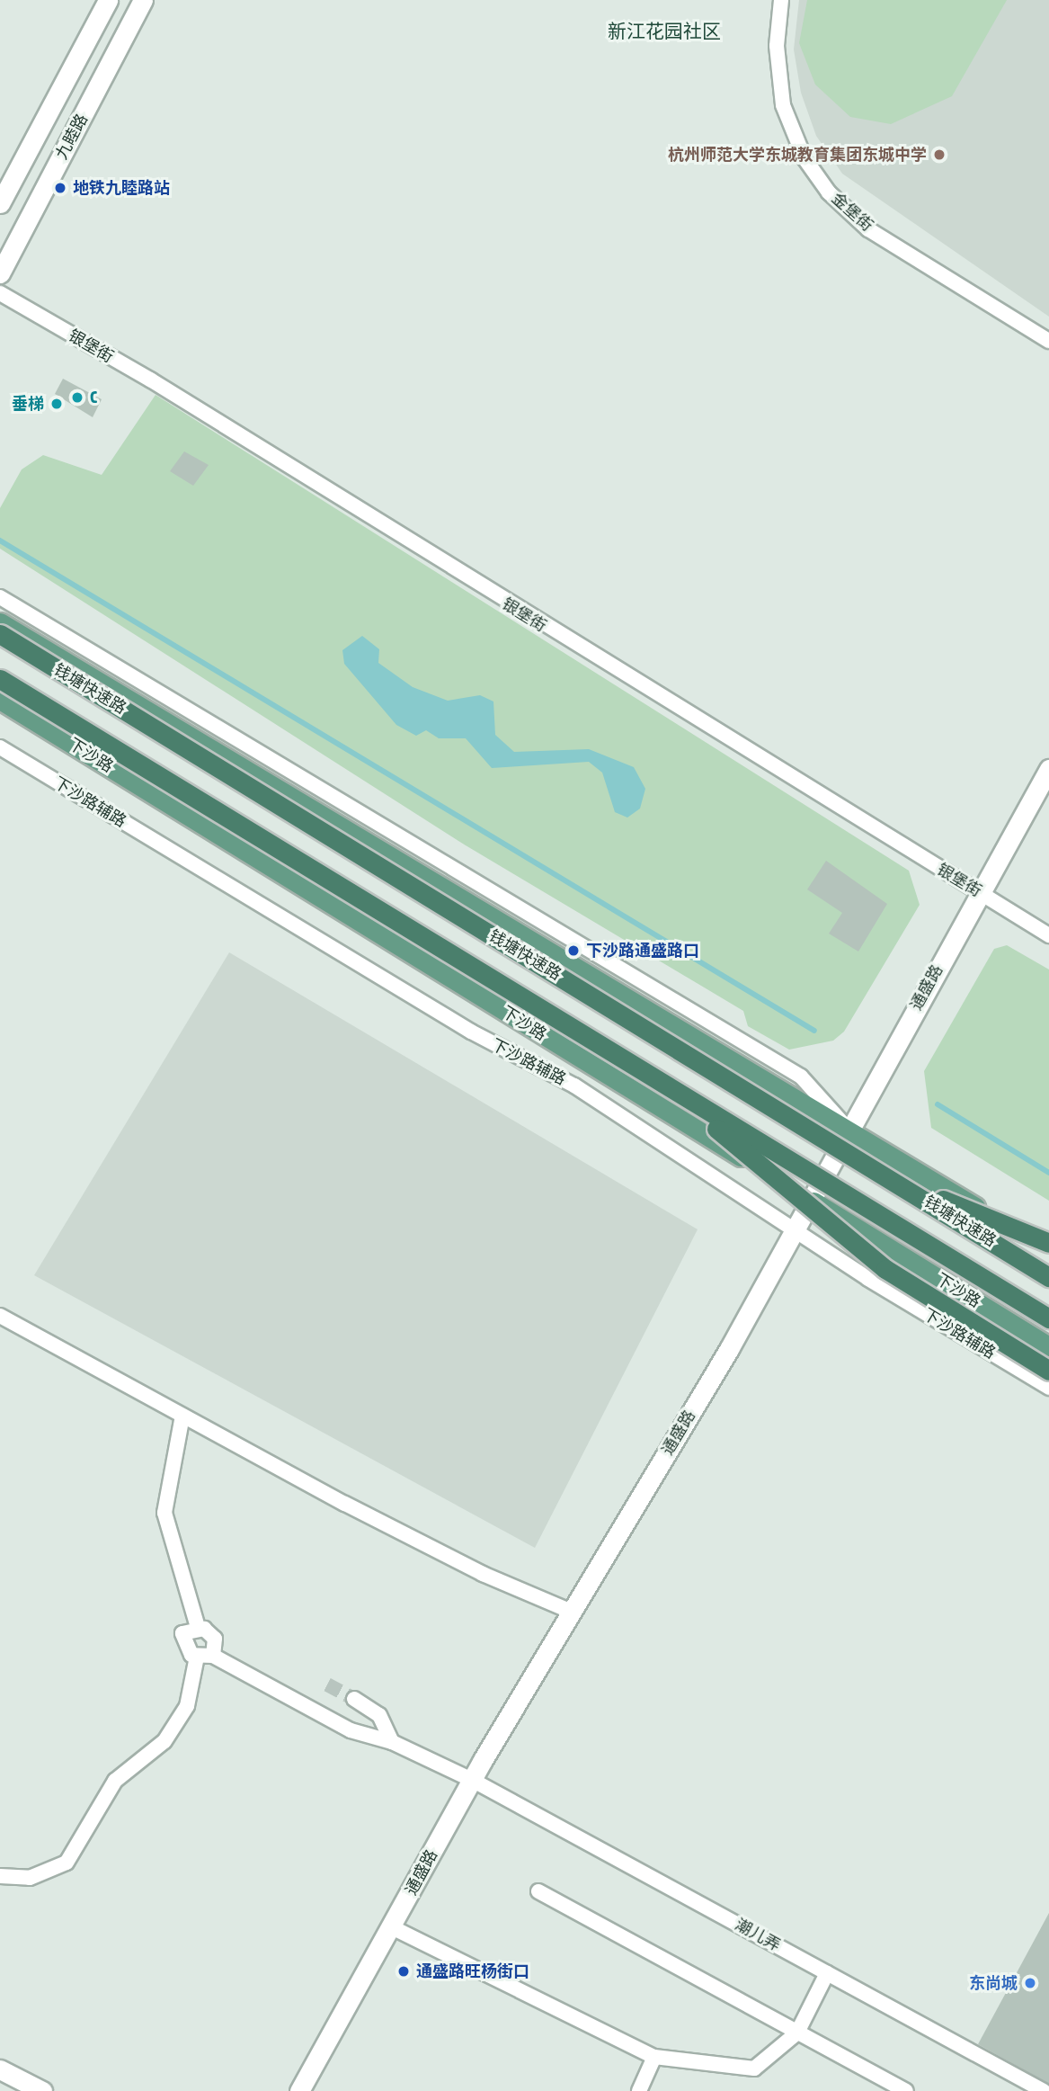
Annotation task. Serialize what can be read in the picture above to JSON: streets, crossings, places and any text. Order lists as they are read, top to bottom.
{
  "streets": {
    "highway": ["钱塘快速路"],
    "main road": ["下沙路"],
    "street": [
      "九睦路",
      "金堡街",
      "银堡街",
      "下沙路辅路",
      "通盛路",
      "潮儿弄"
    ]
  },
  "crossings": [
    ["银堡街", "通盛路"],
    ["下沙路", "通盛路"],
    ["下沙路辅路", "通盛路"],
    ["通盛路", "潮儿弄"]
  ],
  "districts": ["新江花园社区"],
  "places": [
    "杭州师范大学东城教育集团东城中学",
    "地铁九睦路站",
    "C",
    "垂梯",
    "下沙路通盛路口",
    "通盛路旺杨街口",
    "东尚城"
  ]
}
